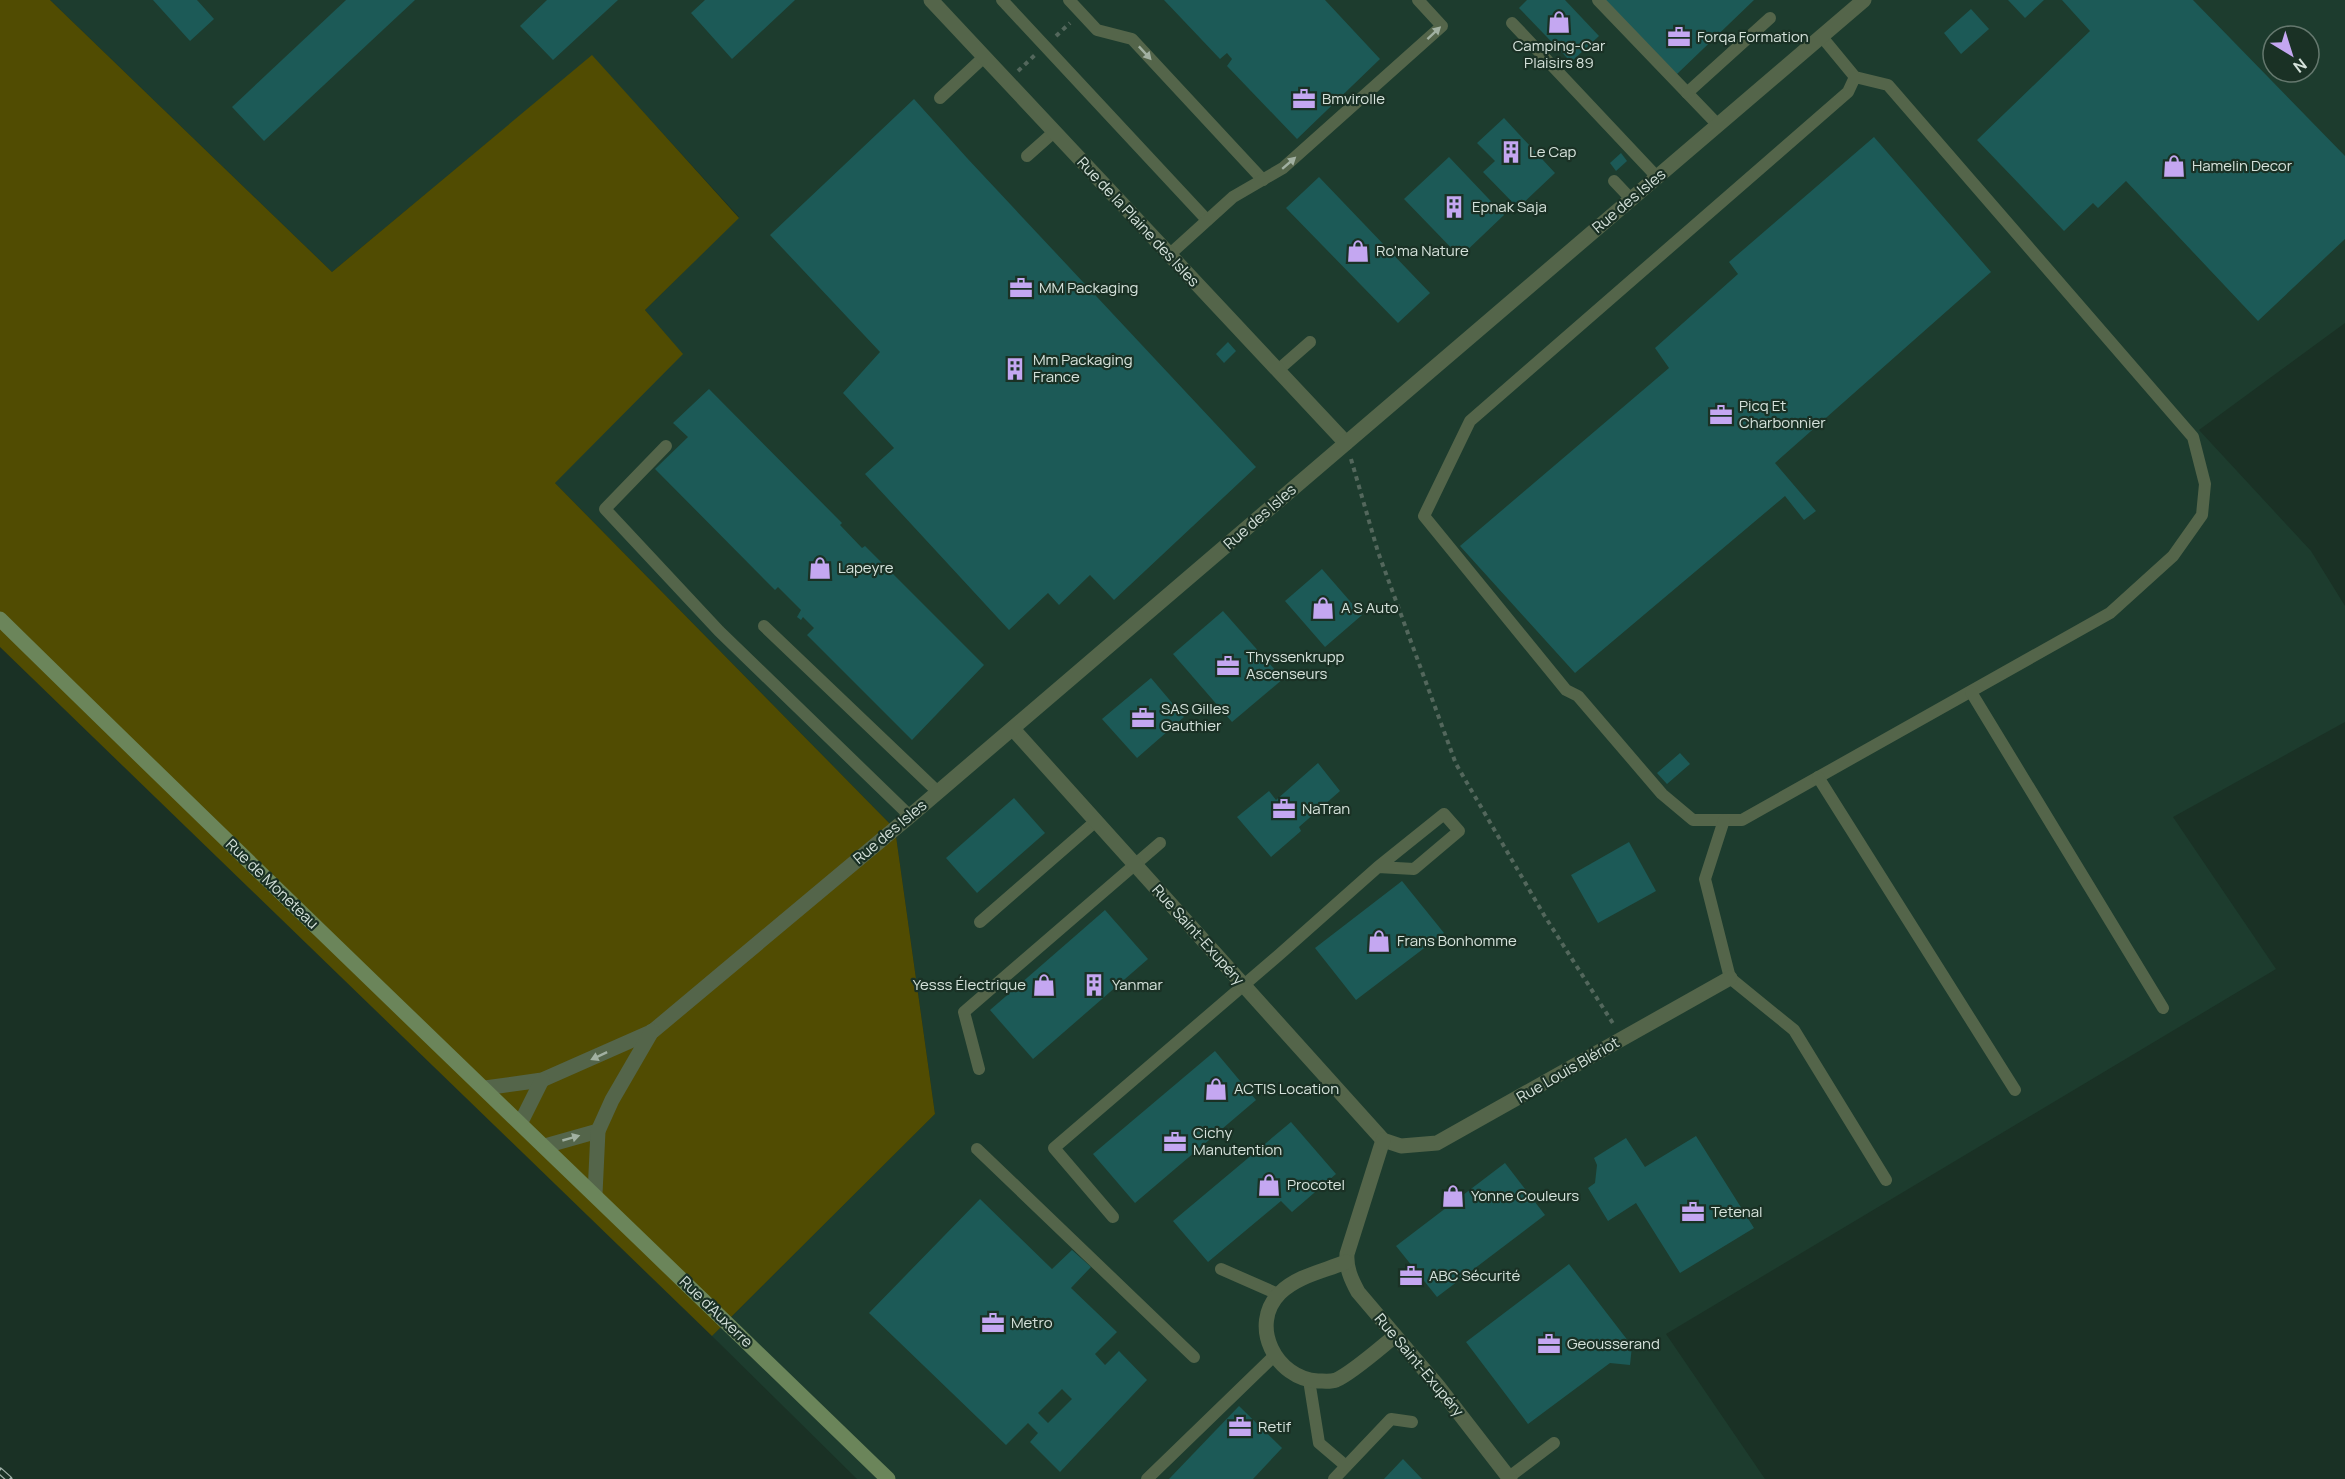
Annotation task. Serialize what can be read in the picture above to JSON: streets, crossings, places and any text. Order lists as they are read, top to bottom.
{
  "streets": {
    "main road": ["Rue de Moneteau", "Rue d'Auxerre"],
    "street": [
      "Rue des Isles",
      "Rue de la Plaine des Isles",
      "Rue Saint-Exupéry",
      "Rue Louis Blériot"
    ]
  },
  "crossings": [
    ["Rue des Isles", "Rue de la Plaine des Isles"],
    ["Rue des Isles", "Rue de Moneteau"],
    ["Rue des Isles", "Rue Saint-Exupéry"],
    ["Rue des Isles", "Rue d'Auxerre"],
    ["Rue de Moneteau", "Rue d'Auxerre"],
    ["Rue Saint-Exupéry", "Rue Louis Blériot"]
  ],
  "places": {
    "shop": [
      "Camping-Car Plaisirs 89",
      "Hamelin Decor",
      "Ro'ma Nature",
      "Lapeyre",
      "A S Auto",
      "Frans Bonhomme",
      "Yesss Électrique",
      "ACTIS Location",
      "Procotel",
      "Yonne Couleurs"
    ],
    "office": [
      "Forqa Formation",
      "Bmvirolle",
      "MM Packaging",
      "Picq Et Charbonnier",
      "Thyssenkrupp Ascenseurs",
      "SAS Gilles Gauthier",
      "NaTran",
      "Cichy Manutention",
      "Tetenal",
      "ABC Sécurité",
      "Metro",
      "Geousserand",
      "Retif"
    ],
    "building": [
      "Le Cap",
      "Epnak Saja",
      "Mm Packaging France",
      "Yanmar"
    ]
  },
  "north": "bottom right"
}
